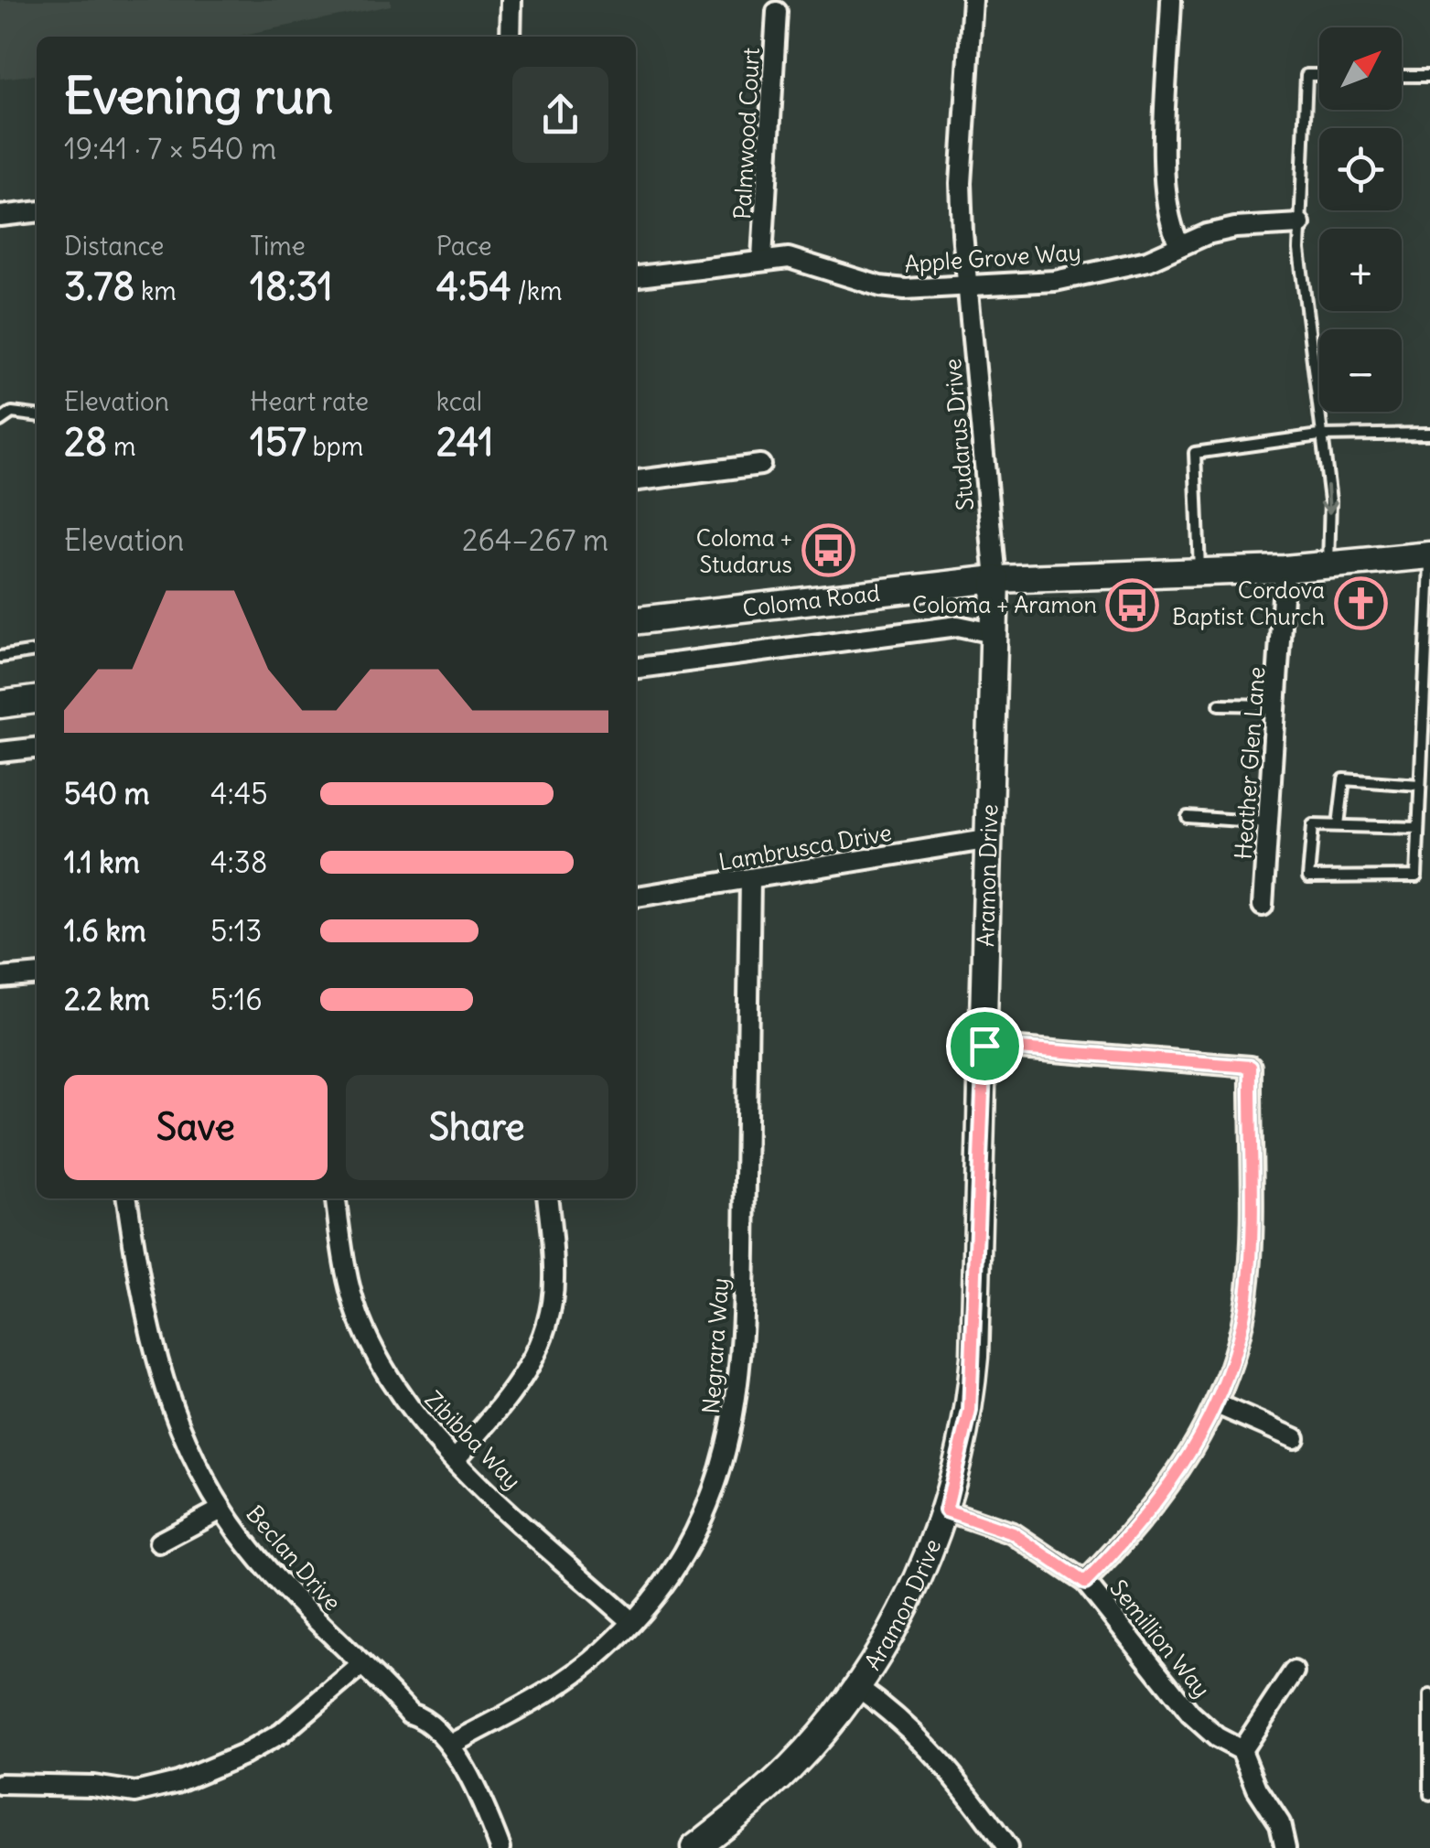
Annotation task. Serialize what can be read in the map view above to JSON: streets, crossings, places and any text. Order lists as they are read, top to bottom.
{
  "streets": {
    "street": [
      "Palmwood Court",
      "Apple Grove Way",
      "Studarus Drive",
      "Coloma Road",
      "Heather Glen Lane",
      "Lambrusca Drive",
      "Aramon Drive",
      "Negrara Way",
      "Zibibba Way",
      "Beclan Drive",
      "Semillion Way"
    ]
  },
  "crossings": [
    ["Palmwood Court", "Apple Grove Way"],
    ["Apple Grove Way", "Studarus Drive"],
    ["Studarus Drive", "Coloma Road"],
    ["Studarus Drive", "Aramon Drive"],
    ["Coloma Road", "Heather Glen Lane"],
    ["Coloma Road", "Aramon Drive"],
    ["Lambrusca Drive", "Aramon Drive"],
    ["Lambrusca Drive", "Negrara Way"],
    ["Aramon Drive", "Semillion Way"],
    ["Negrara Way", "Zibibba Way"],
    ["Negrara Way", "Beclan Drive"]
  ],
  "places": {
    "bus stop": ["Coloma + Studarus", "Coloma + Aramon"],
    "church": ["Cordova Baptist Church"]
  },
  "north": "top right",
  "page": {
    "map_buttons": ["+", "−"],
    "heading": ["Evening run", "19:41 · 7 × 540 m"],
    "stats": [
      ["Distance", "3.78 km"],
      ["Time", "18:31"],
      ["Pace", "4:54 /km"],
      ["Elevation", "28 m"],
      ["Heart rate", "157 bpm"],
      ["kcal", "241"]
    ],
    "chart": ["Elevation", "264–267 m"],
    "list": [
      {
        "name": "540 m",
        "note": "4:45"
      },
      {
        "name": "1.1 km",
        "note": "4:38"
      },
      {
        "name": "1.6 km",
        "note": "5:13"
      },
      {
        "name": "2.2 km",
        "note": "5:16"
      }
    ],
    "buttons": ["Save", "Share"]
  }
}
